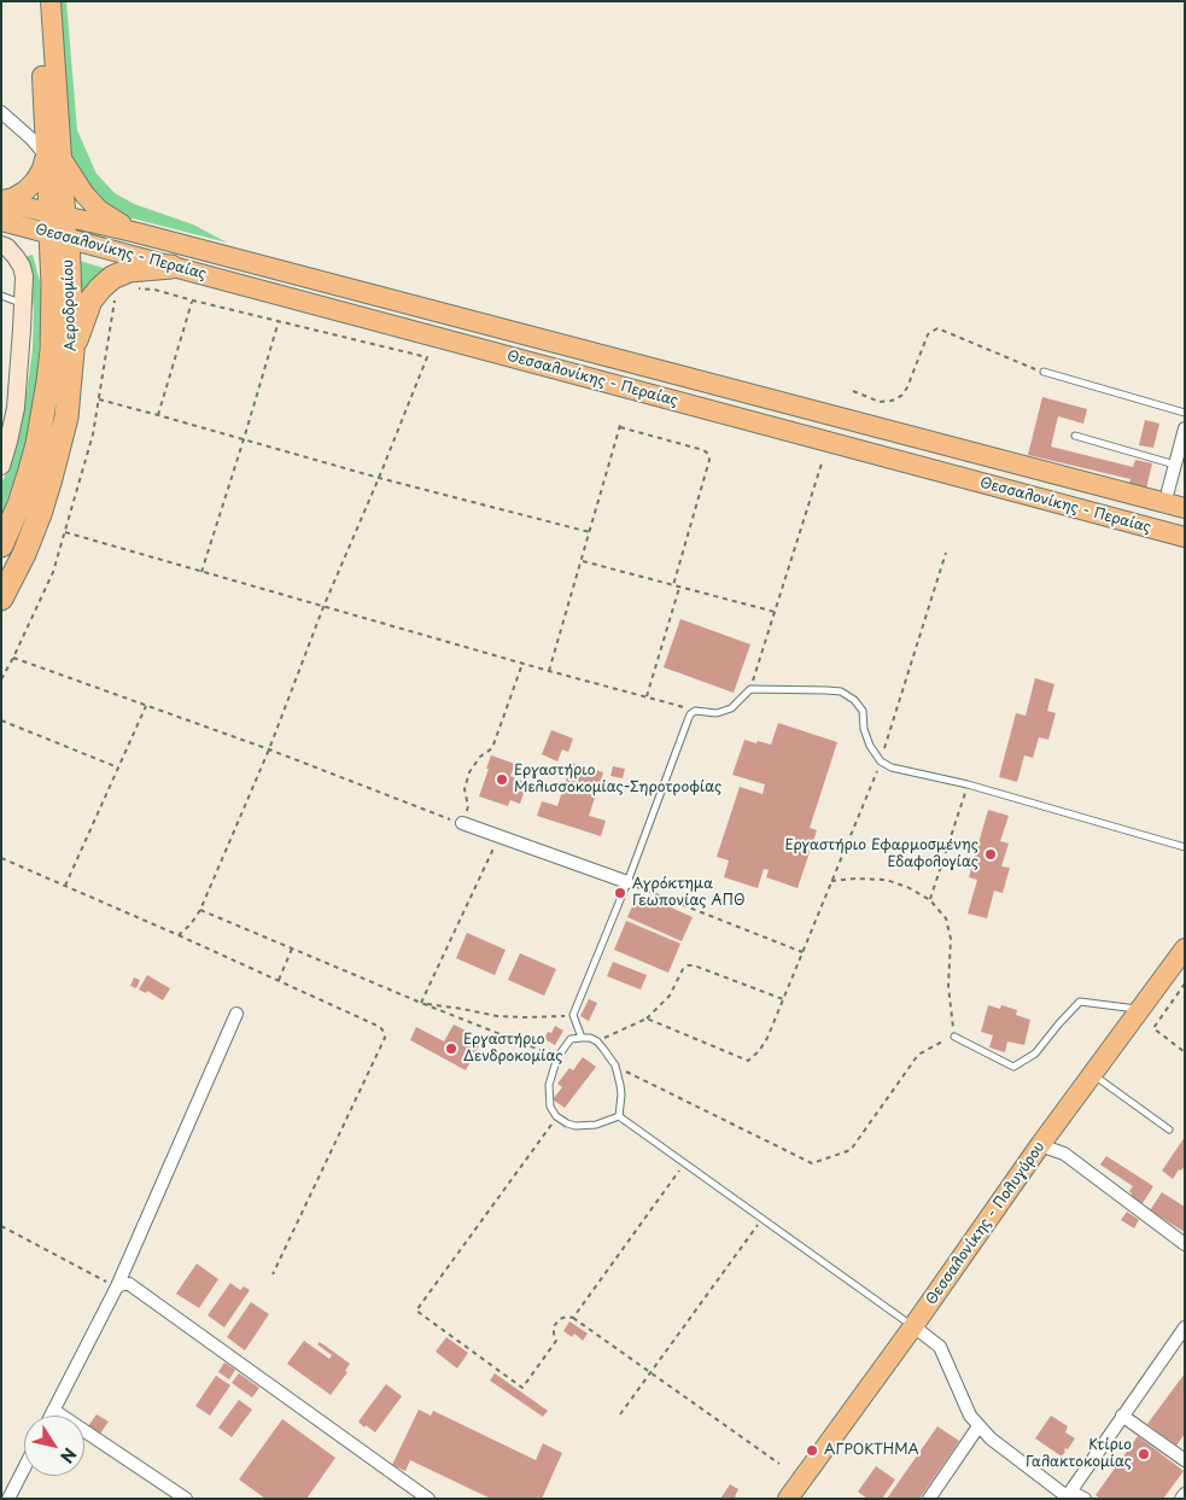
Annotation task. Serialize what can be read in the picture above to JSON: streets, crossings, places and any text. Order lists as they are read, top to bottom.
{
  "streets": {
    "highway": ["Αεροδρομίου"],
    "main road": ["Θεσσαλονίκης - Περαίας", "Θεσσαλονίκης - Πολυγύρου"]
  },
  "crossings": [
    ["Θεσσαλονίκης - Περαίας", "Αεροδρομίου"]
  ],
  "places": [
    "Εργαστήριο Μελισσοκομίας-Σηροτροφίας",
    "Εργαστήριο Εφαρμοσμένης Εδαφολογίας",
    "Αγρόκτημα Γεωπονίας ΑΠΘ",
    "Εργαστήριο Δενδροκομίας",
    "ΑΓΡΟΚΤΗΜΑ",
    "Κτίριο Γαλακτοκομίας"
  ],
  "north": "bottom right"
}
